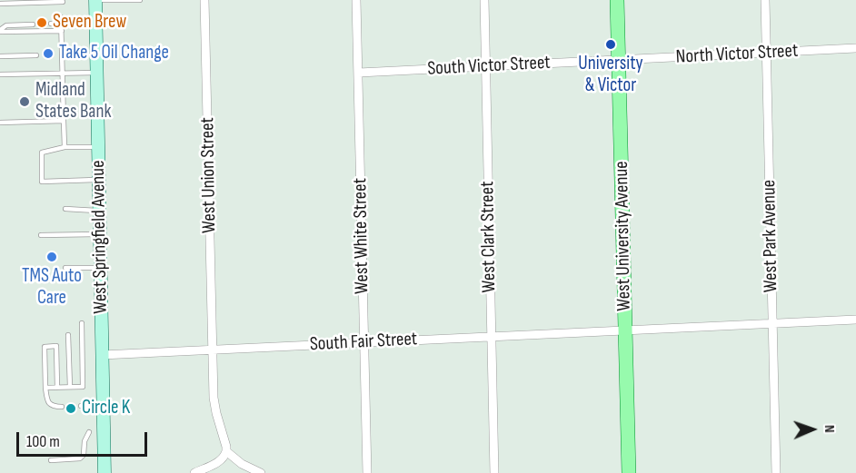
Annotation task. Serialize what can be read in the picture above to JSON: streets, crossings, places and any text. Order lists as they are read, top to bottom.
{
  "streets": {
    "main road": ["West University Avenue", "West Springfield Avenue"],
    "street": [
      "North Victor Street",
      "South Victor Street",
      "West Union Street",
      "West White Street",
      "West Park Avenue",
      "West Clark Street",
      "South Fair Street"
    ]
  },
  "crossings": [
    ["North Victor Street", "South Victor Street"],
    ["North Victor Street", "West University Avenue"],
    ["North Victor Street", "West Park Avenue"],
    ["South Victor Street", "West White Street"],
    ["South Victor Street", "West University Avenue"],
    ["South Victor Street", "West Clark Street"],
    ["West Union Street", "South Fair Street"],
    ["West White Street", "South Fair Street"],
    ["West University Avenue", "South Fair Street"],
    ["West Park Avenue", "South Fair Street"],
    ["West Springfield Avenue", "South Fair Street"],
    ["West Clark Street", "South Fair Street"]
  ],
  "places": [
    "Seven Brew",
    "University & Victor",
    "Take 5 Oil Change",
    "Midland States Bank",
    "TMS Auto Care",
    "Circle K"
  ],
  "scale_bar": "100 m",
  "north": "right"
}
